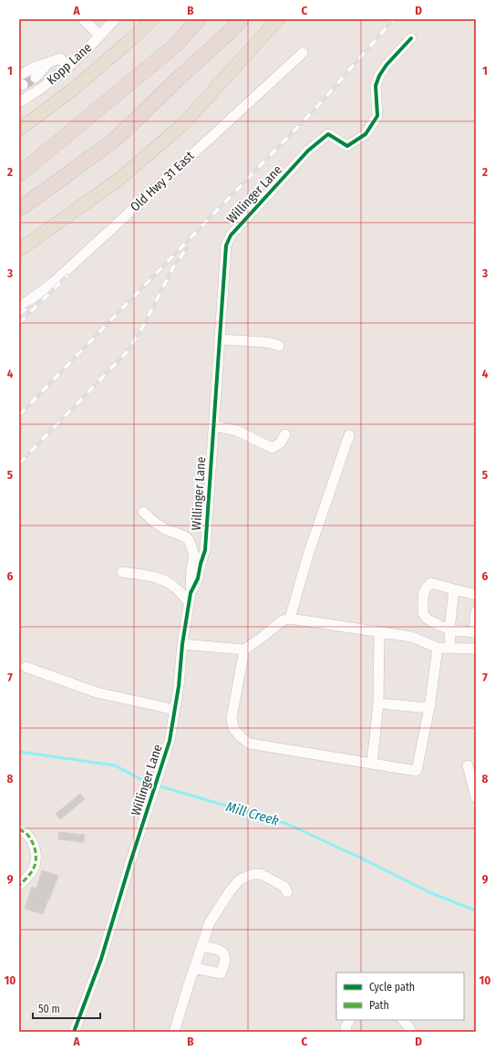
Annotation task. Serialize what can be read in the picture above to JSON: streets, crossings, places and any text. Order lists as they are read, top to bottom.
{
  "streets": {
    "street": ["Kopp Lane", "Old Hwy 31 East", "Willinger Lane"]
  },
  "water": ["Mill Creek"],
  "legend": ["Cycle path", "Path"],
  "scale_bar": "50 m",
  "grid": {
    "columns": [
      "A",
      "B",
      "C",
      "D"
    ],
    "rows": [
      "1",
      "2",
      "3",
      "4",
      "5",
      "6",
      "7",
      "8",
      "9",
      "10"
    ]
  }
}
